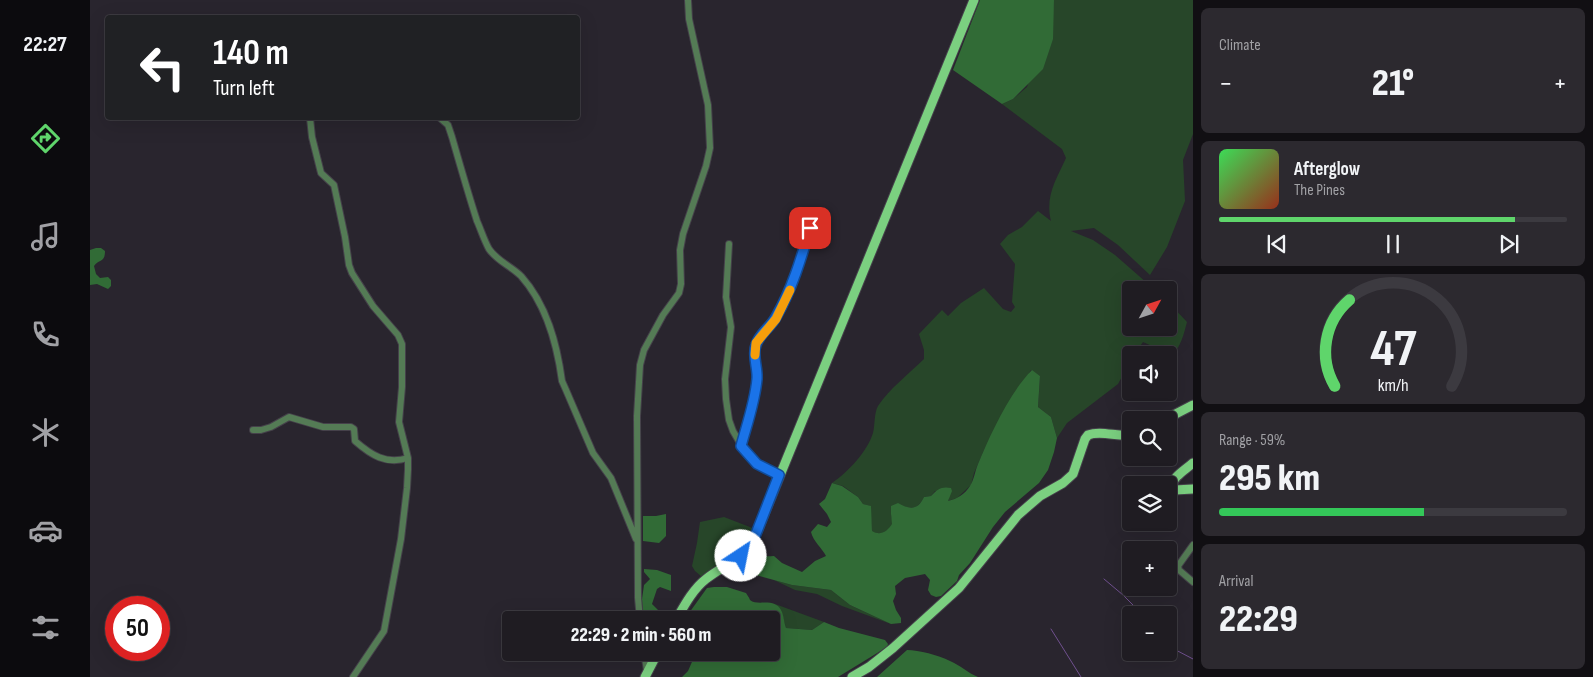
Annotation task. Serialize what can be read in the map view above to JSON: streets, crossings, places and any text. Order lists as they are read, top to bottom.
{
  "north": "top right",
  "page": {
    "tabs": "22:27",
    "tile": [
      "Climate",
      ["Range · 59%", "295 km"],
      ["Arrival", "22:29"]
    ],
    "turn": ["140 m", "Turn left"],
    "heat": ["−", "21°", "+"],
    "song": ["Afterglow", "The Pines"],
    "map_buttons": ["+", "−"],
    "limit": "50",
    "trip": "22:29 · 2 min · 560 m",
    "gauge": ["47", "km/h"]
  }
}
